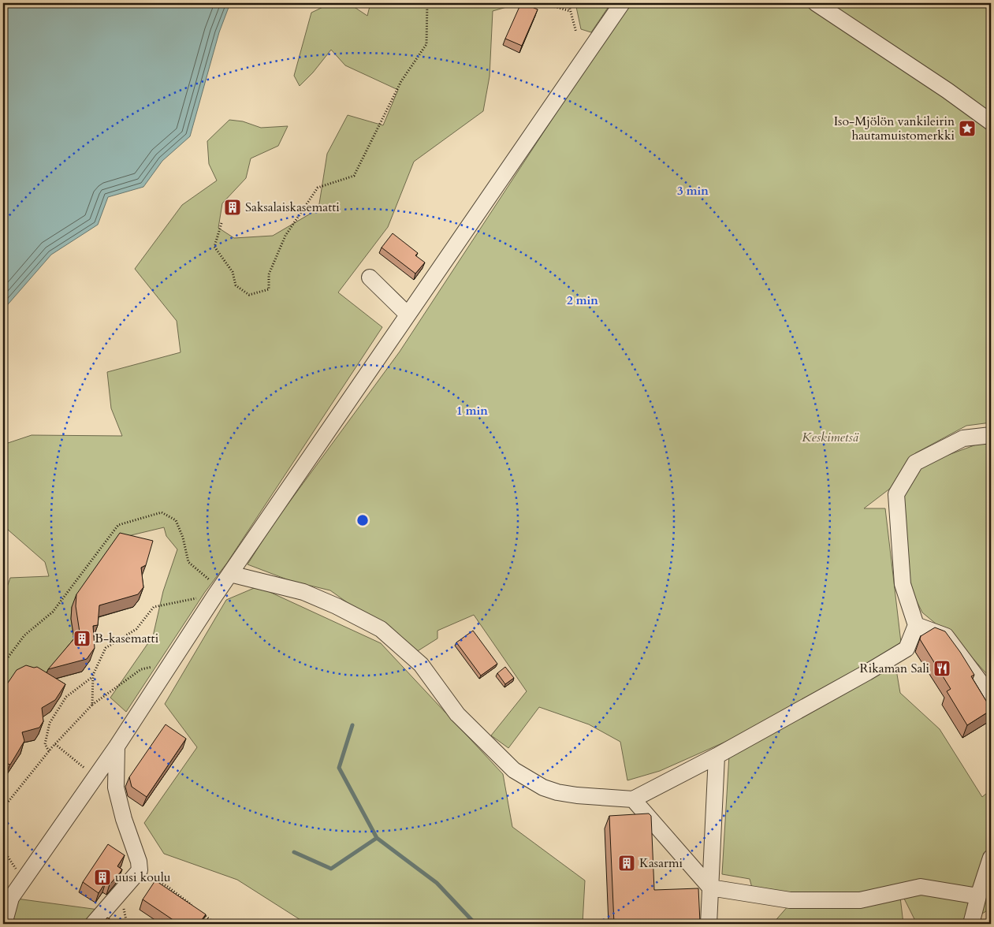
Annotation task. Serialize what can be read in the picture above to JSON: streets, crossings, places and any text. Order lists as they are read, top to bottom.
{
  "parks": ["Keskimetsä"],
  "places": {
    "place": ["Iso-Mjölön vankileirin hautamuistomerkki"],
    "building": [
      "Saksalaiskasematti",
      "B-kasematti",
      "Kasarmi",
      "uusi koulu"
    ],
    "restaurant": ["Rikaman Sali"]
  },
  "rings": ["3 min", "2 min", "1 min"]
}
